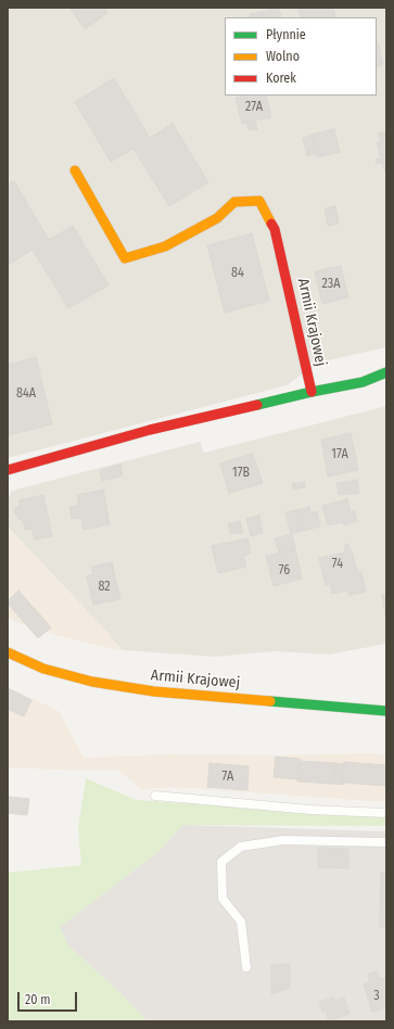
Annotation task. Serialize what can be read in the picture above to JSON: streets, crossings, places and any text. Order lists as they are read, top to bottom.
{
  "streets": {
    "street": ["Armii Krajowej"]
  },
  "house_numbers": [
    "27A",
    "84",
    "23A",
    "84A",
    "17A",
    "17B",
    "74",
    "76",
    "82",
    "7A",
    "3"
  ],
  "legend": ["Płynnie", "Wolno", "Korek"],
  "scale_bar": "20 m"
}
